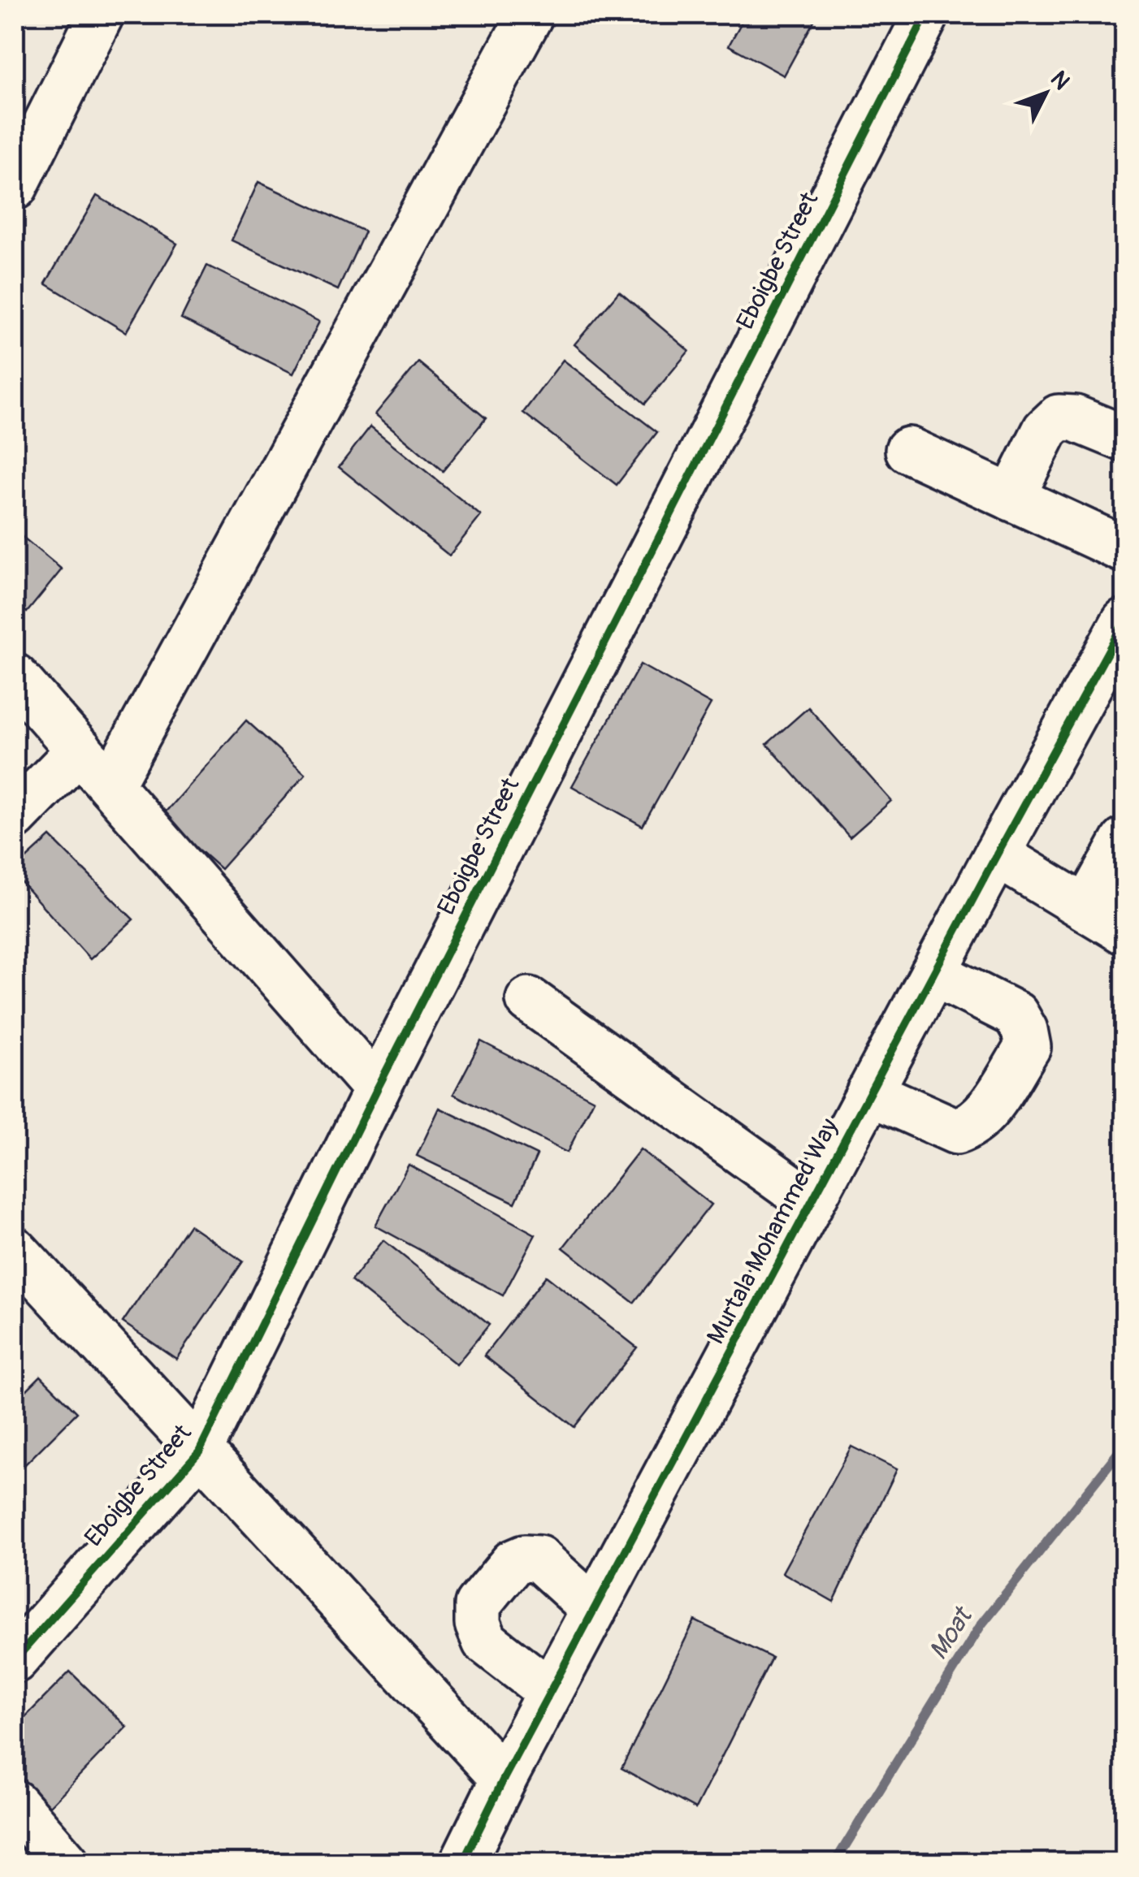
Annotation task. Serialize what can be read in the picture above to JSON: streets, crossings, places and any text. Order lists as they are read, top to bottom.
{
  "streets": {
    "street": ["Eboigbe Street", "Murtala Mohammed Way"]
  },
  "water": ["Moat"],
  "north": "top right"
}
